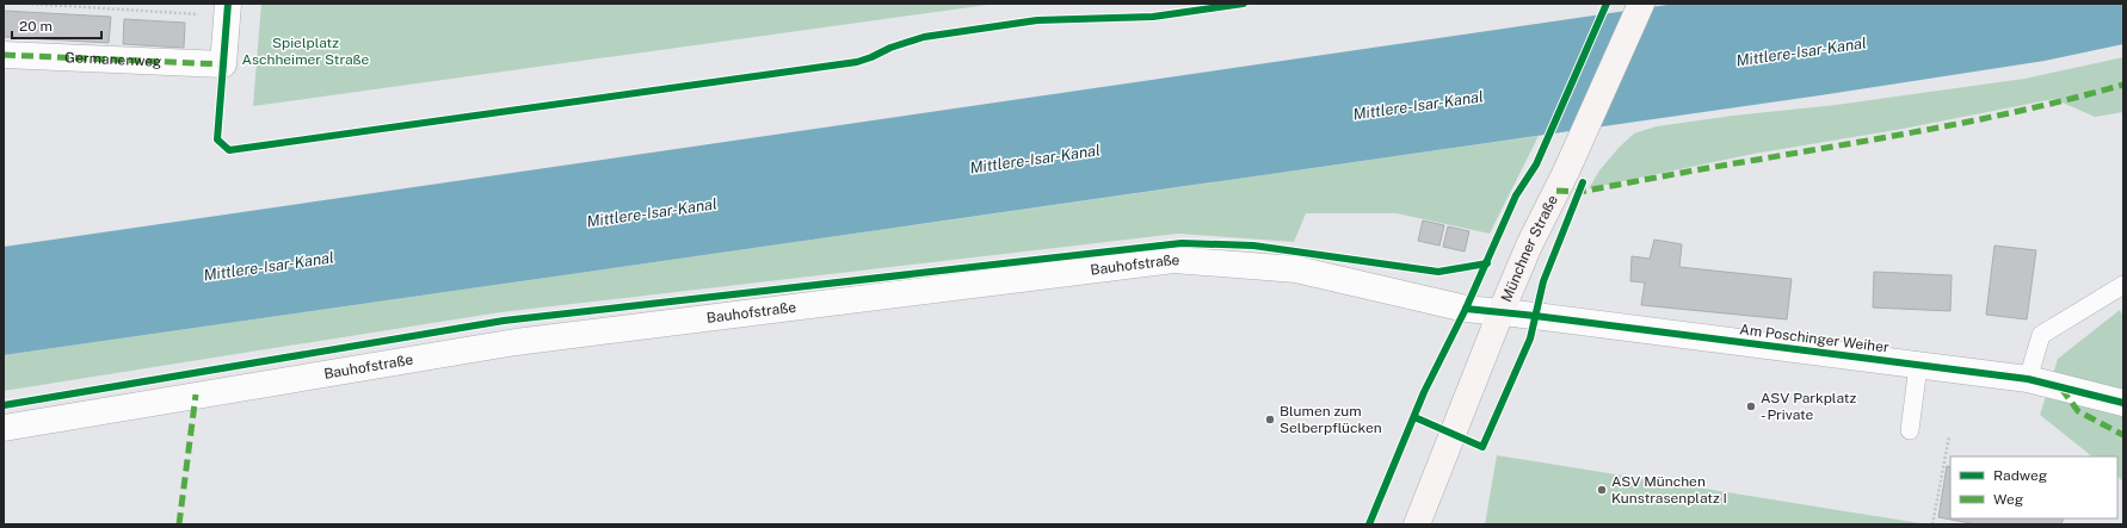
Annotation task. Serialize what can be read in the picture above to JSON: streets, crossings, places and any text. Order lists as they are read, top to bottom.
{
  "streets": {
    "main road": ["Münchner Straße"],
    "street": ["Germanenweg", "Bauhofstraße", "Am Poschinger Weiher"]
  },
  "crossings": [
    ["Münchner Straße", "Bauhofstraße"],
    ["Münchner Straße", "Am Poschinger Weiher"],
    ["Bauhofstraße", "Am Poschinger Weiher"]
  ],
  "water": ["Mittlere-Isar-Kanal"],
  "parks": ["Spielplatz Aschheimer Straße"],
  "places": ["ASV Parkplatz - Private", "Blumen zum Selberpflücken", "ASV München Kunstrasenplatz I"],
  "legend": ["Radweg", "Weg"],
  "scale_bar": "20 m"
}
